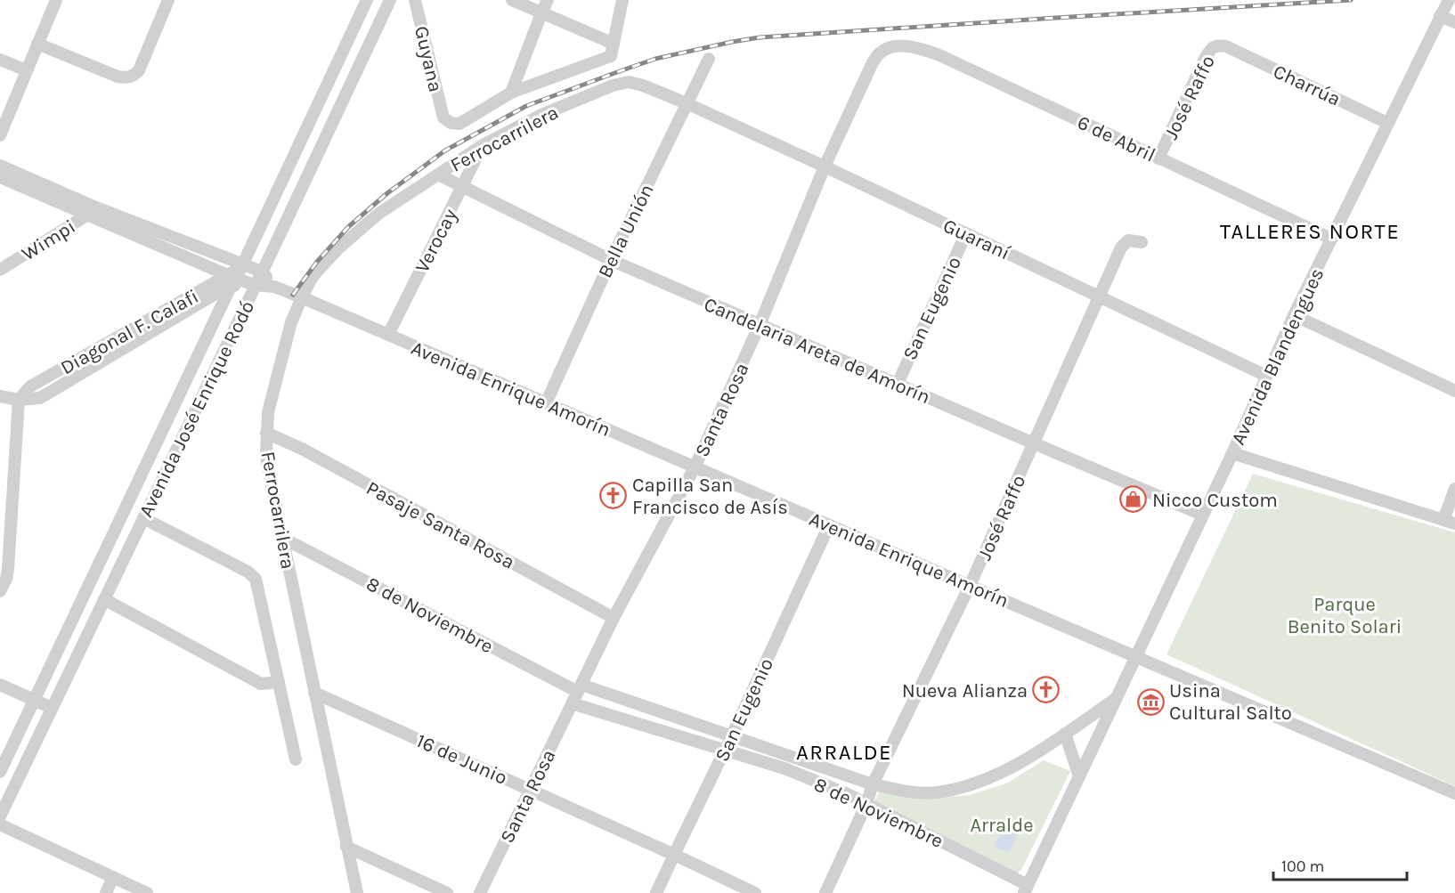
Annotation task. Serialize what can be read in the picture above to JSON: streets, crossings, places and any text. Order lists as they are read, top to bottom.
{
  "streets": {
    "street": [
      "Guyana",
      "Charrúa",
      "José Raffo",
      "Ferrocarrilera",
      "6 de Abril",
      "Bella Unión",
      "Guaraní",
      "Wimpi",
      "Verocay",
      "San Eugenio",
      "Diagonal F. Calafi",
      "Candelaria Areta de Amorín",
      "Avenida Blandengues",
      "Avenida Enrique Amorín",
      "Avenida José Enrique Rodó",
      "Santa Rosa",
      "Pasaje Santa Rosa",
      "8 de Noviembre",
      "16 de Junio"
    ]
  },
  "crossings": [
    ["Charrúa", "José Raffo"],
    ["Charrúa", "Avenida Blandengues"],
    ["José Raffo", "6 de Abril"],
    ["José Raffo", "Guaraní"],
    ["José Raffo", "Candelaria Areta de Amorín"],
    ["José Raffo", "Avenida Enrique Amorín"],
    ["José Raffo", "8 de Noviembre"],
    ["Ferrocarrilera", "Bella Unión"],
    ["Ferrocarrilera", "Guaraní"],
    ["Ferrocarrilera", "Verocay"],
    ["Ferrocarrilera", "Candelaria Areta de Amorín"],
    ["Ferrocarrilera", "Avenida Enrique Amorín"],
    ["Ferrocarrilera", "Pasaje Santa Rosa"],
    ["Ferrocarrilera", "8 de Noviembre"],
    ["Ferrocarrilera", "16 de Junio"],
    ["6 de Abril", "Avenida Blandengues"],
    ["6 de Abril", "Santa Rosa"],
    ["Bella Unión", "Guaraní"],
    ["Bella Unión", "Candelaria Areta de Amorín"],
    ["Bella Unión", "Avenida Enrique Amorín"],
    ["Guaraní", "San Eugenio"],
    ["Guaraní", "Avenida Blandengues"],
    ["Guaraní", "Santa Rosa"],
    ["Wimpi", "Avenida Enrique Amorín"],
    ["Verocay", "Candelaria Areta de Amorín"],
    ["Verocay", "Avenida Enrique Amorín"],
    ["San Eugenio", "Candelaria Areta de Amorín"],
    ["San Eugenio", "Avenida Enrique Amorín"],
    ["San Eugenio", "8 de Noviembre"],
    ["San Eugenio", "16 de Junio"],
    ["Diagonal F. Calafi", "Avenida Enrique Amorín"],
    ["Diagonal F. Calafi", "Avenida José Enrique Rodó"],
    ["Candelaria Areta de Amorín", "Avenida Blandengues"],
    ["Candelaria Areta de Amorín", "Santa Rosa"],
    ["Avenida Blandengues", "Avenida Enrique Amorín"],
    ["Avenida Blandengues", "8 de Noviembre"],
    ["Avenida Enrique Amorín", "Avenida José Enrique Rodó"],
    ["Avenida Enrique Amorín", "Santa Rosa"],
    ["Santa Rosa", "Pasaje Santa Rosa"],
    ["Santa Rosa", "8 de Noviembre"],
    ["Santa Rosa", "16 de Junio"]
  ],
  "districts": ["TALLERES NORTE", "ARRALDE"],
  "parks": ["Parque Benito Solari", "Arralde"],
  "places": {
    "church": ["Capilla San Francisco de Asís", "Nueva Alianza"],
    "shop": ["Nicco Custom"],
    "museum": ["Usina Cultural Salto"]
  },
  "scale_bar": "100 m"
}
